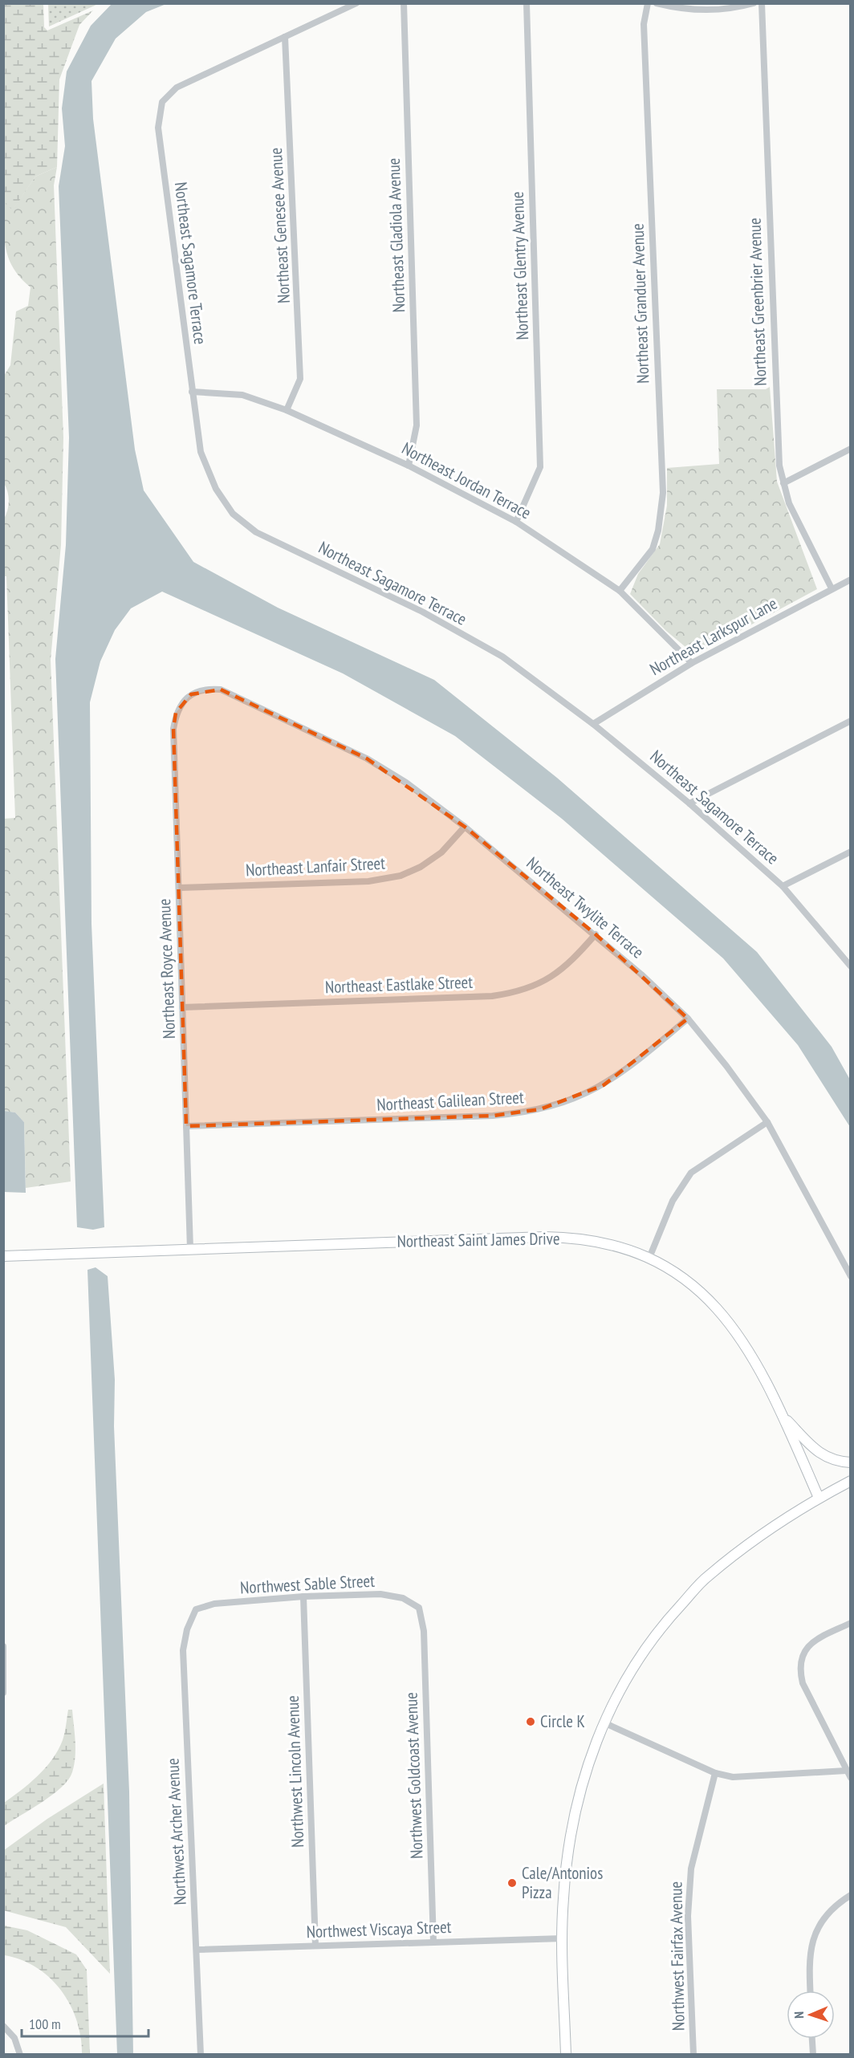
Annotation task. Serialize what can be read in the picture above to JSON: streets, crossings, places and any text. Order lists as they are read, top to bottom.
{
  "streets": {
    "main road": ["Northeast Saint James Drive"],
    "street": [
      "Northeast Genesee Avenue",
      "Northeast Gladiola Avenue",
      "Northeast Sagamore Terrace",
      "Northeast Glentry Avenue",
      "Northeast Greenbrier Avenue",
      "Northeast Granduer Avenue",
      "Northeast Jordan Terrace",
      "Northeast Larkspur Lane",
      "Northeast Lanfair Street",
      "Northeast Twylite Terrace",
      "Northeast Royce Avenue",
      "Northeast Eastlake Street",
      "Northeast Galilean Street",
      "Northwest Sable Street",
      "Northwest Lincoln Avenue",
      "Northwest Goldcoast Avenue",
      "Northwest Archer Avenue",
      "Northwest Viscaya Street",
      "Northwest Fairfax Avenue"
    ]
  },
  "crossings": [
    ["Northeast Genesee Avenue", "Northeast Sagamore Terrace"],
    ["Northeast Genesee Avenue", "Northeast Jordan Terrace"],
    ["Northeast Gladiola Avenue", "Northeast Jordan Terrace"],
    ["Northeast Sagamore Terrace", "Northeast Jordan Terrace"],
    ["Northeast Sagamore Terrace", "Northeast Larkspur Lane"],
    ["Northeast Glentry Avenue", "Northeast Jordan Terrace"],
    ["Northeast Greenbrier Avenue", "Northeast Larkspur Lane"],
    ["Northeast Granduer Avenue", "Northeast Jordan Terrace"],
    ["Northeast Jordan Terrace", "Northeast Larkspur Lane"],
    ["Northeast Lanfair Street", "Northeast Twylite Terrace"],
    ["Northeast Lanfair Street", "Northeast Royce Avenue"],
    ["Northeast Twylite Terrace", "Northeast Royce Avenue"],
    ["Northeast Twylite Terrace", "Northeast Eastlake Street"],
    ["Northeast Twylite Terrace", "Northeast Galilean Street"],
    ["Northeast Royce Avenue", "Northeast Eastlake Street"],
    ["Northeast Royce Avenue", "Northeast Galilean Street"],
    ["Northeast Royce Avenue", "Northeast Saint James Drive"],
    ["Northwest Sable Street", "Northwest Lincoln Avenue"],
    ["Northwest Sable Street", "Northwest Goldcoast Avenue"],
    ["Northwest Sable Street", "Northwest Archer Avenue"],
    ["Northwest Lincoln Avenue", "Northwest Viscaya Street"],
    ["Northwest Goldcoast Avenue", "Northwest Viscaya Street"],
    ["Northwest Archer Avenue", "Northwest Viscaya Street"]
  ],
  "places": ["Circle K", "Cale/Antonios Pizza"],
  "scale_bar": "100 m",
  "north": "left"
}
